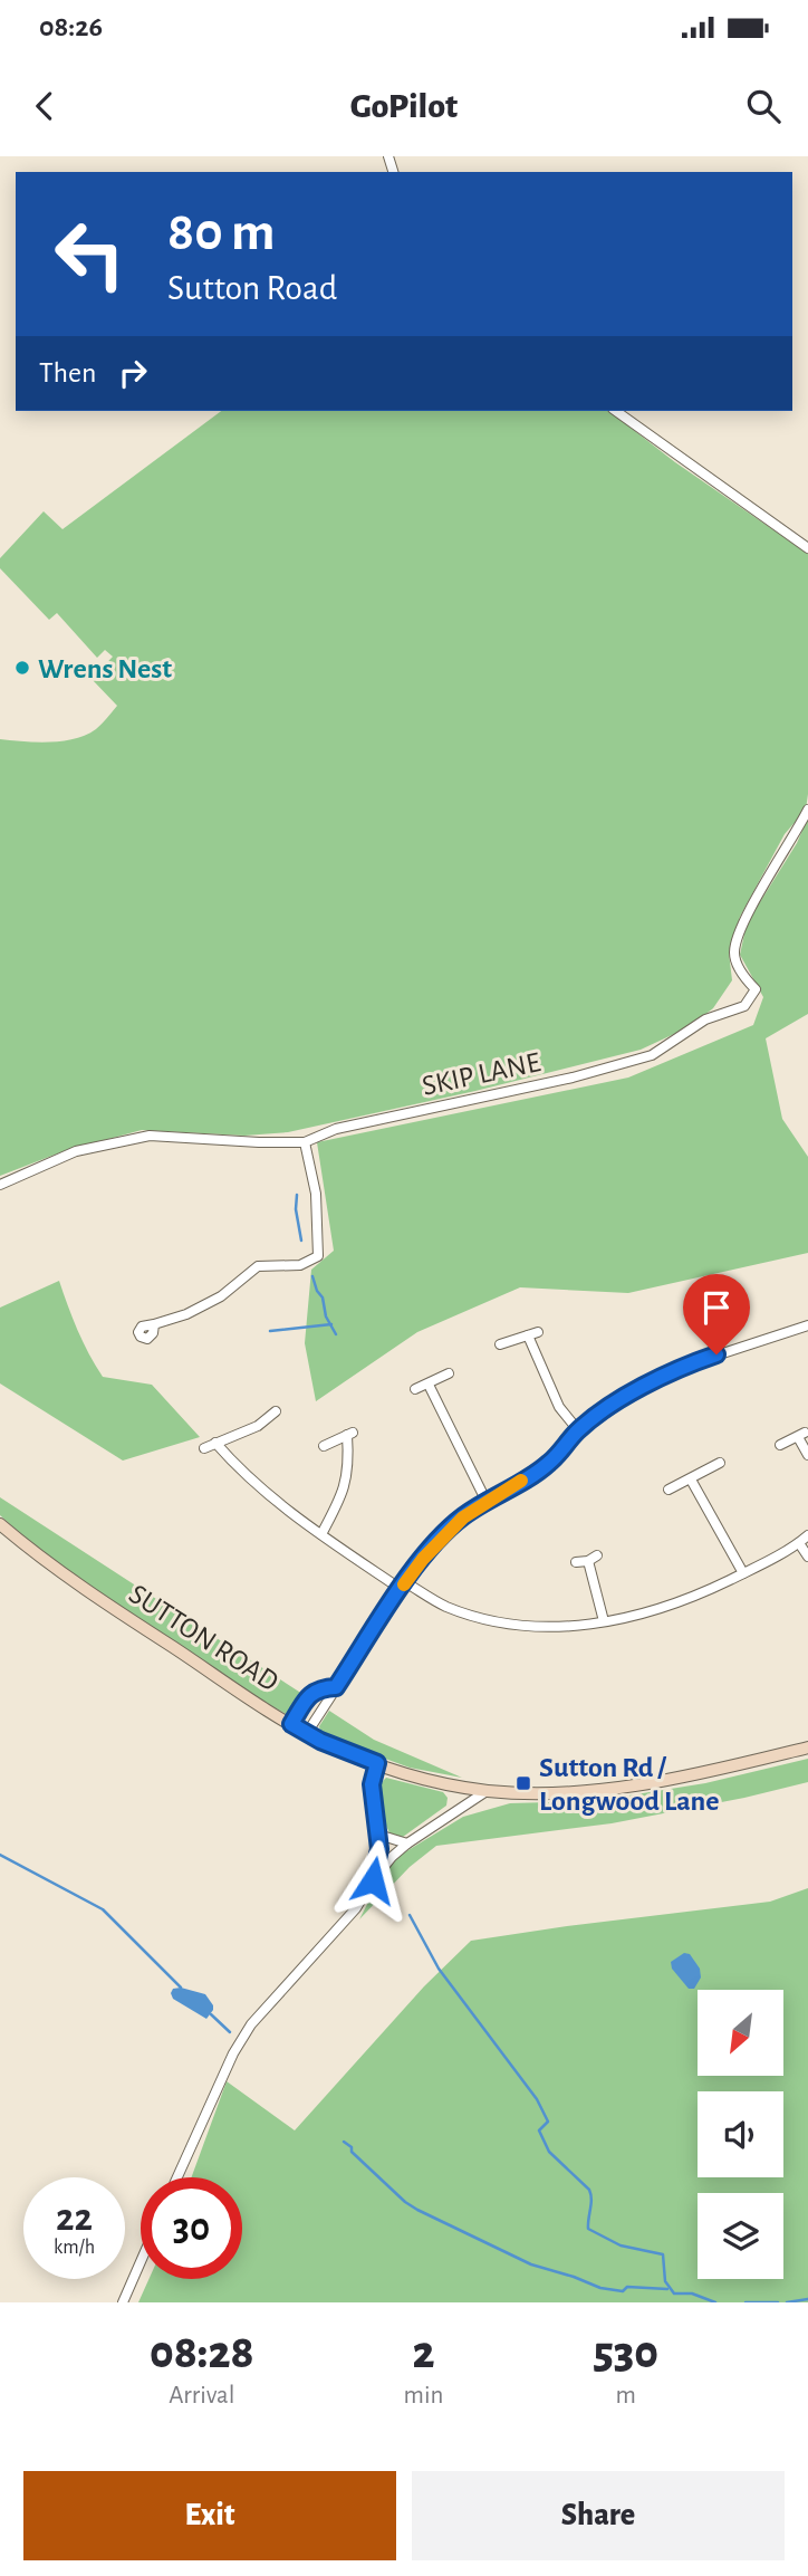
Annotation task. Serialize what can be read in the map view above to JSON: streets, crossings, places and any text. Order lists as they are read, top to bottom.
{
  "streets": {
    "main road": ["SUTTON ROAD"],
    "street": ["SKIP LANE"]
  },
  "places": {
    "other": ["Wrens Nest"],
    "transit": ["Sutton Rd / Longwood Lane"]
  },
  "north": "bottom left",
  "page": {
    "status": "08:26",
    "header": "GoPilot",
    "turn": ["80 m", "Sutton Road"],
    "then": "Then",
    "speed": "22 km/h",
    "limit": "30",
    "eta": [
      "08:28",
      "Arrival",
      "2",
      "min",
      "530",
      "m"
    ],
    "buttons": ["Exit", "Share"]
  }
}
